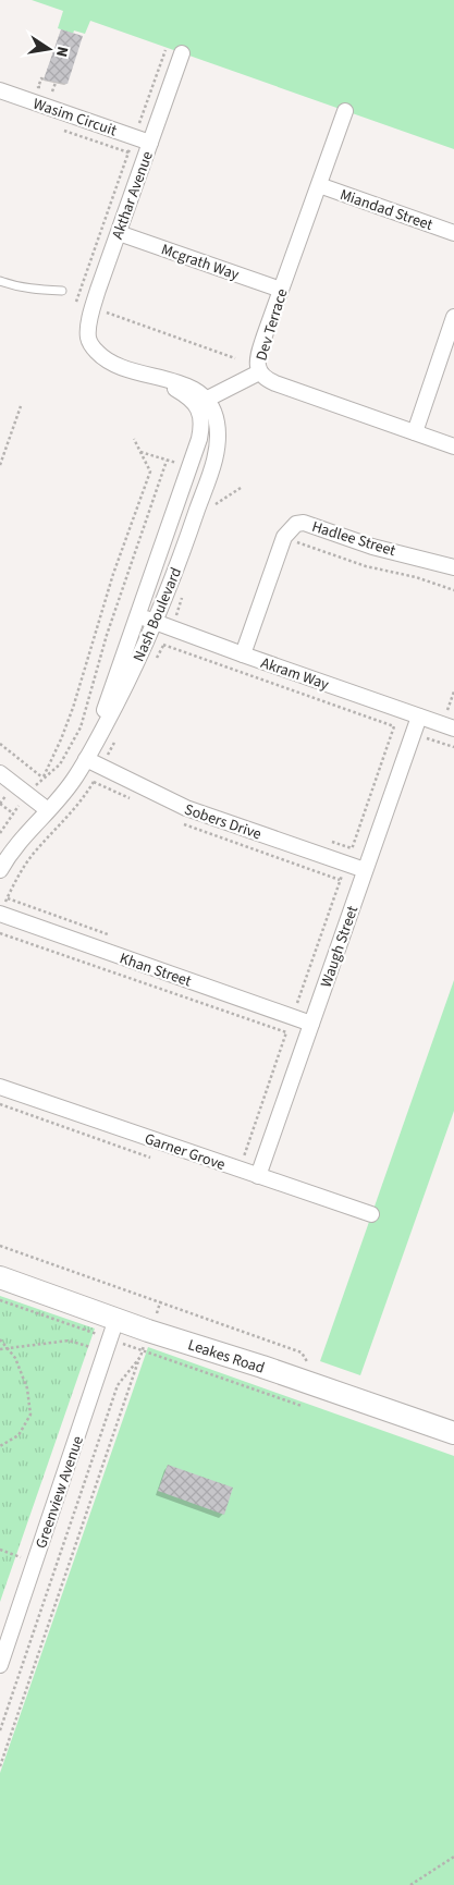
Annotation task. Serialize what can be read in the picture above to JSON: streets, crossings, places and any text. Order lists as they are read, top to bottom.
{
  "streets": {
    "street": [
      "Wasim Circuit",
      "Akthar Avenue",
      "Miandad Street",
      "Mcgrath Way",
      "Dev Terrace",
      "Hadlee Street",
      "Nash Boulevard",
      "Akram Way",
      "Sobers Drive",
      "Waugh Street",
      "Khan Street",
      "Garner Grove",
      "Leakes Road",
      "Greenview Avenue"
    ]
  },
  "crossings": [
    ["Wasim Circuit", "Akthar Avenue"],
    ["Akthar Avenue", "Mcgrath Way"],
    ["Akthar Avenue", "Nash Boulevard"],
    ["Miandad Street", "Dev Terrace"],
    ["Mcgrath Way", "Dev Terrace"],
    ["Hadlee Street", "Akram Way"],
    ["Nash Boulevard", "Akram Way"],
    ["Nash Boulevard", "Sobers Drive"],
    ["Akram Way", "Waugh Street"],
    ["Sobers Drive", "Waugh Street"],
    ["Waugh Street", "Khan Street"],
    ["Waugh Street", "Garner Grove"],
    ["Leakes Road", "Greenview Avenue"]
  ],
  "north": "right"
}
